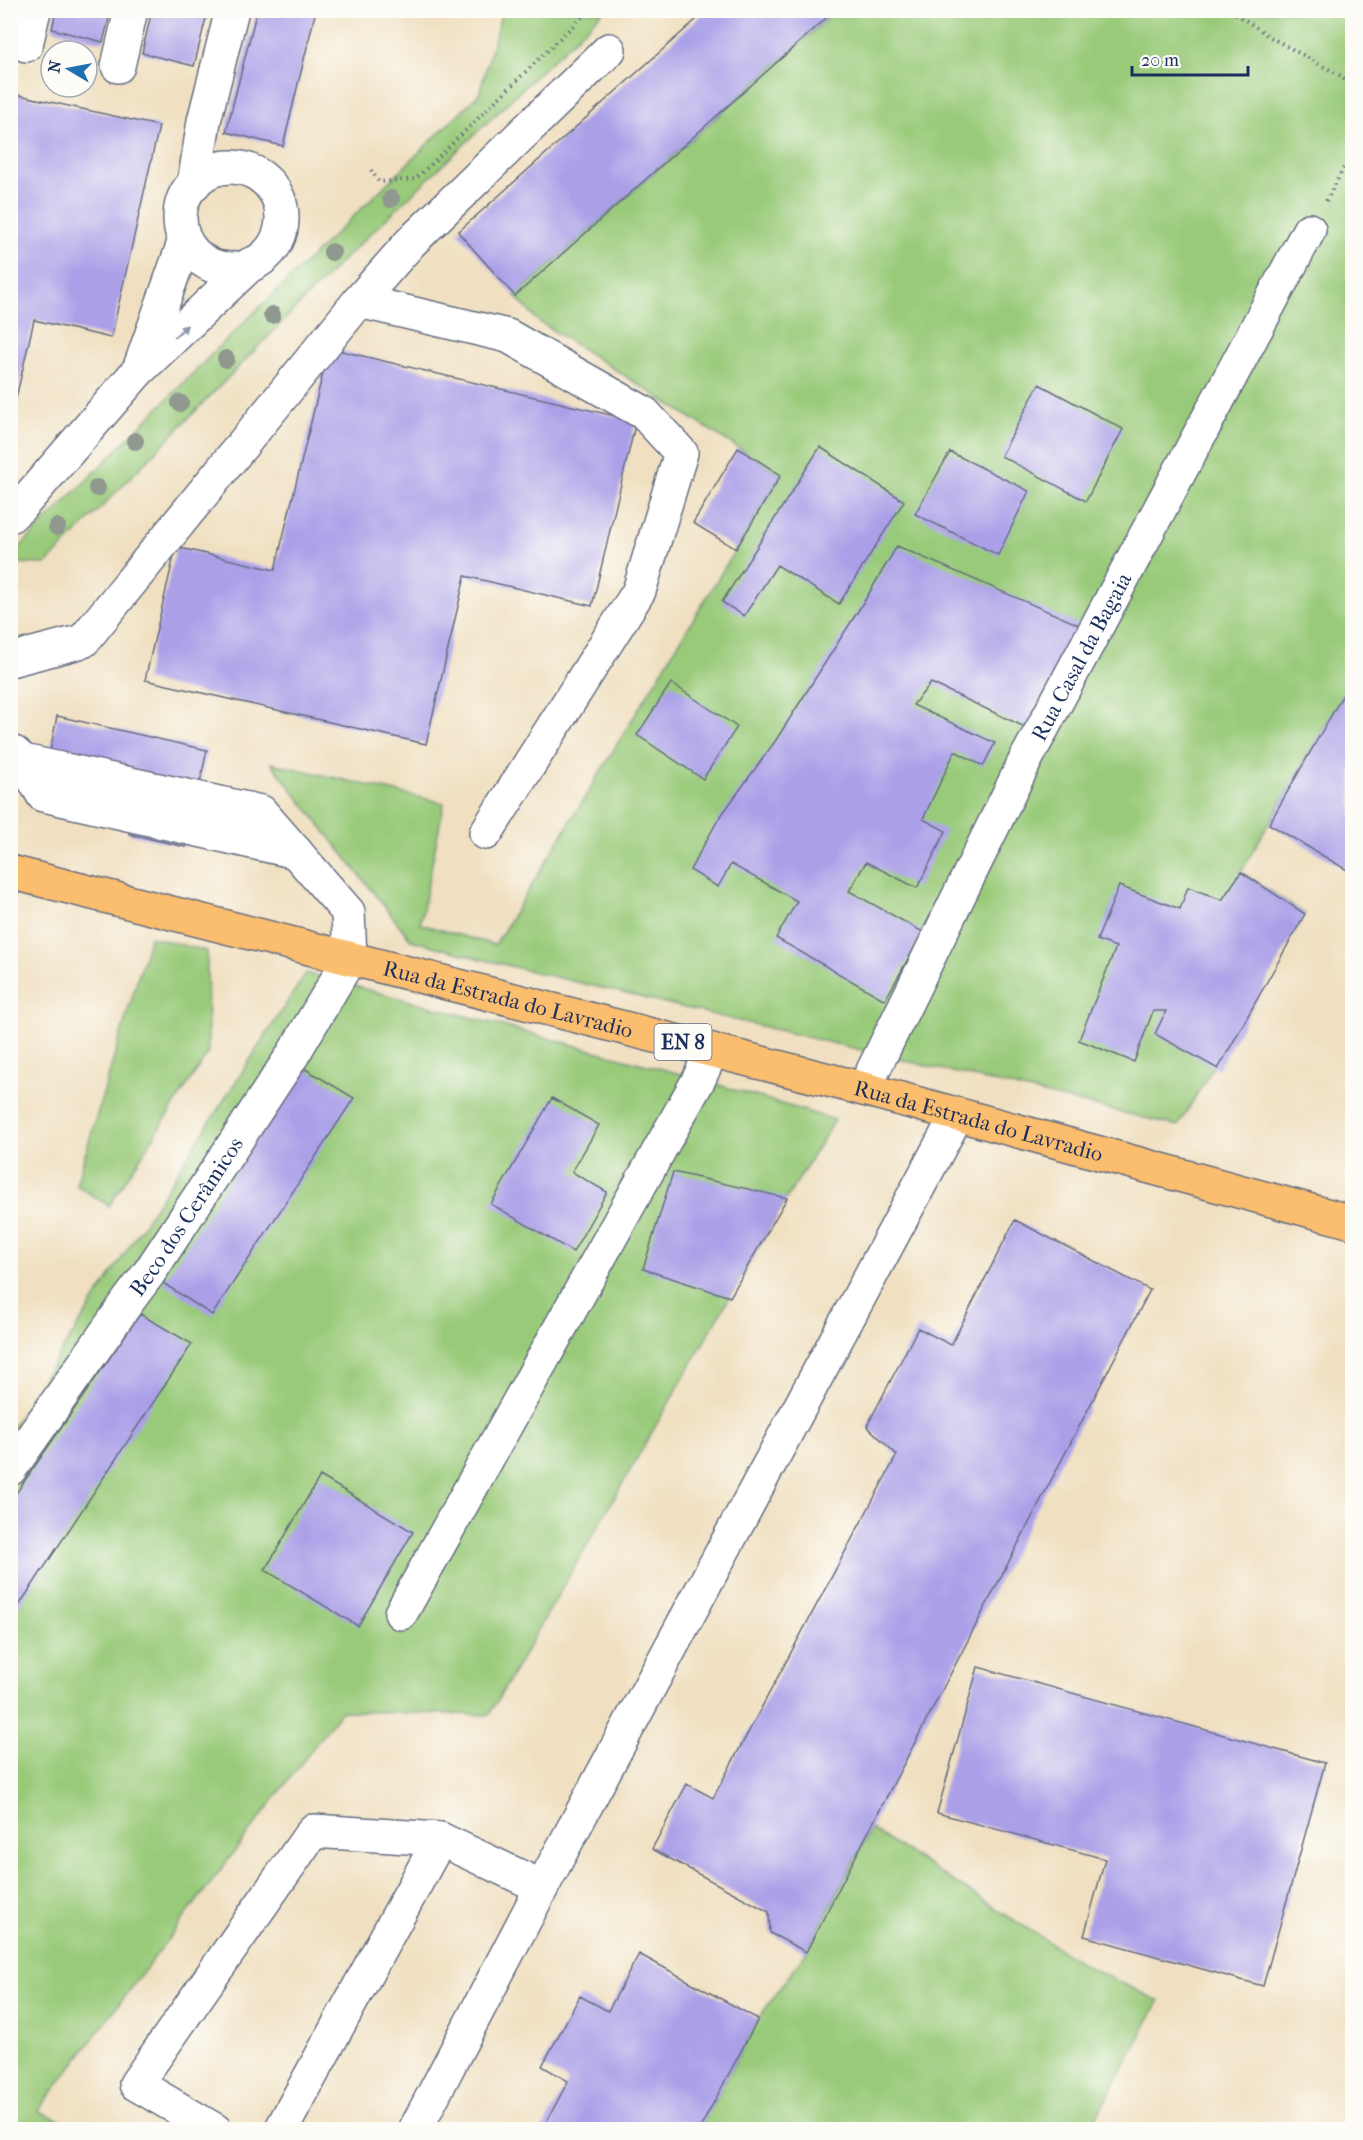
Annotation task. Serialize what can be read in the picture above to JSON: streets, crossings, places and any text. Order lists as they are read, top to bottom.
{
  "streets": {
    "main road": ["Rua da Estrada do Lavradio", "EN 8"],
    "street": ["Rua Casal da Bagaia", "Beco dos Cerâmicos"]
  },
  "crossings": [
    ["Rua Casal da Bagaia", "Rua da Estrada do Lavradio"],
    ["Rua da Estrada do Lavradio", "Beco dos Cerâmicos"]
  ],
  "scale_bar": "20 m",
  "north": "left"
}
